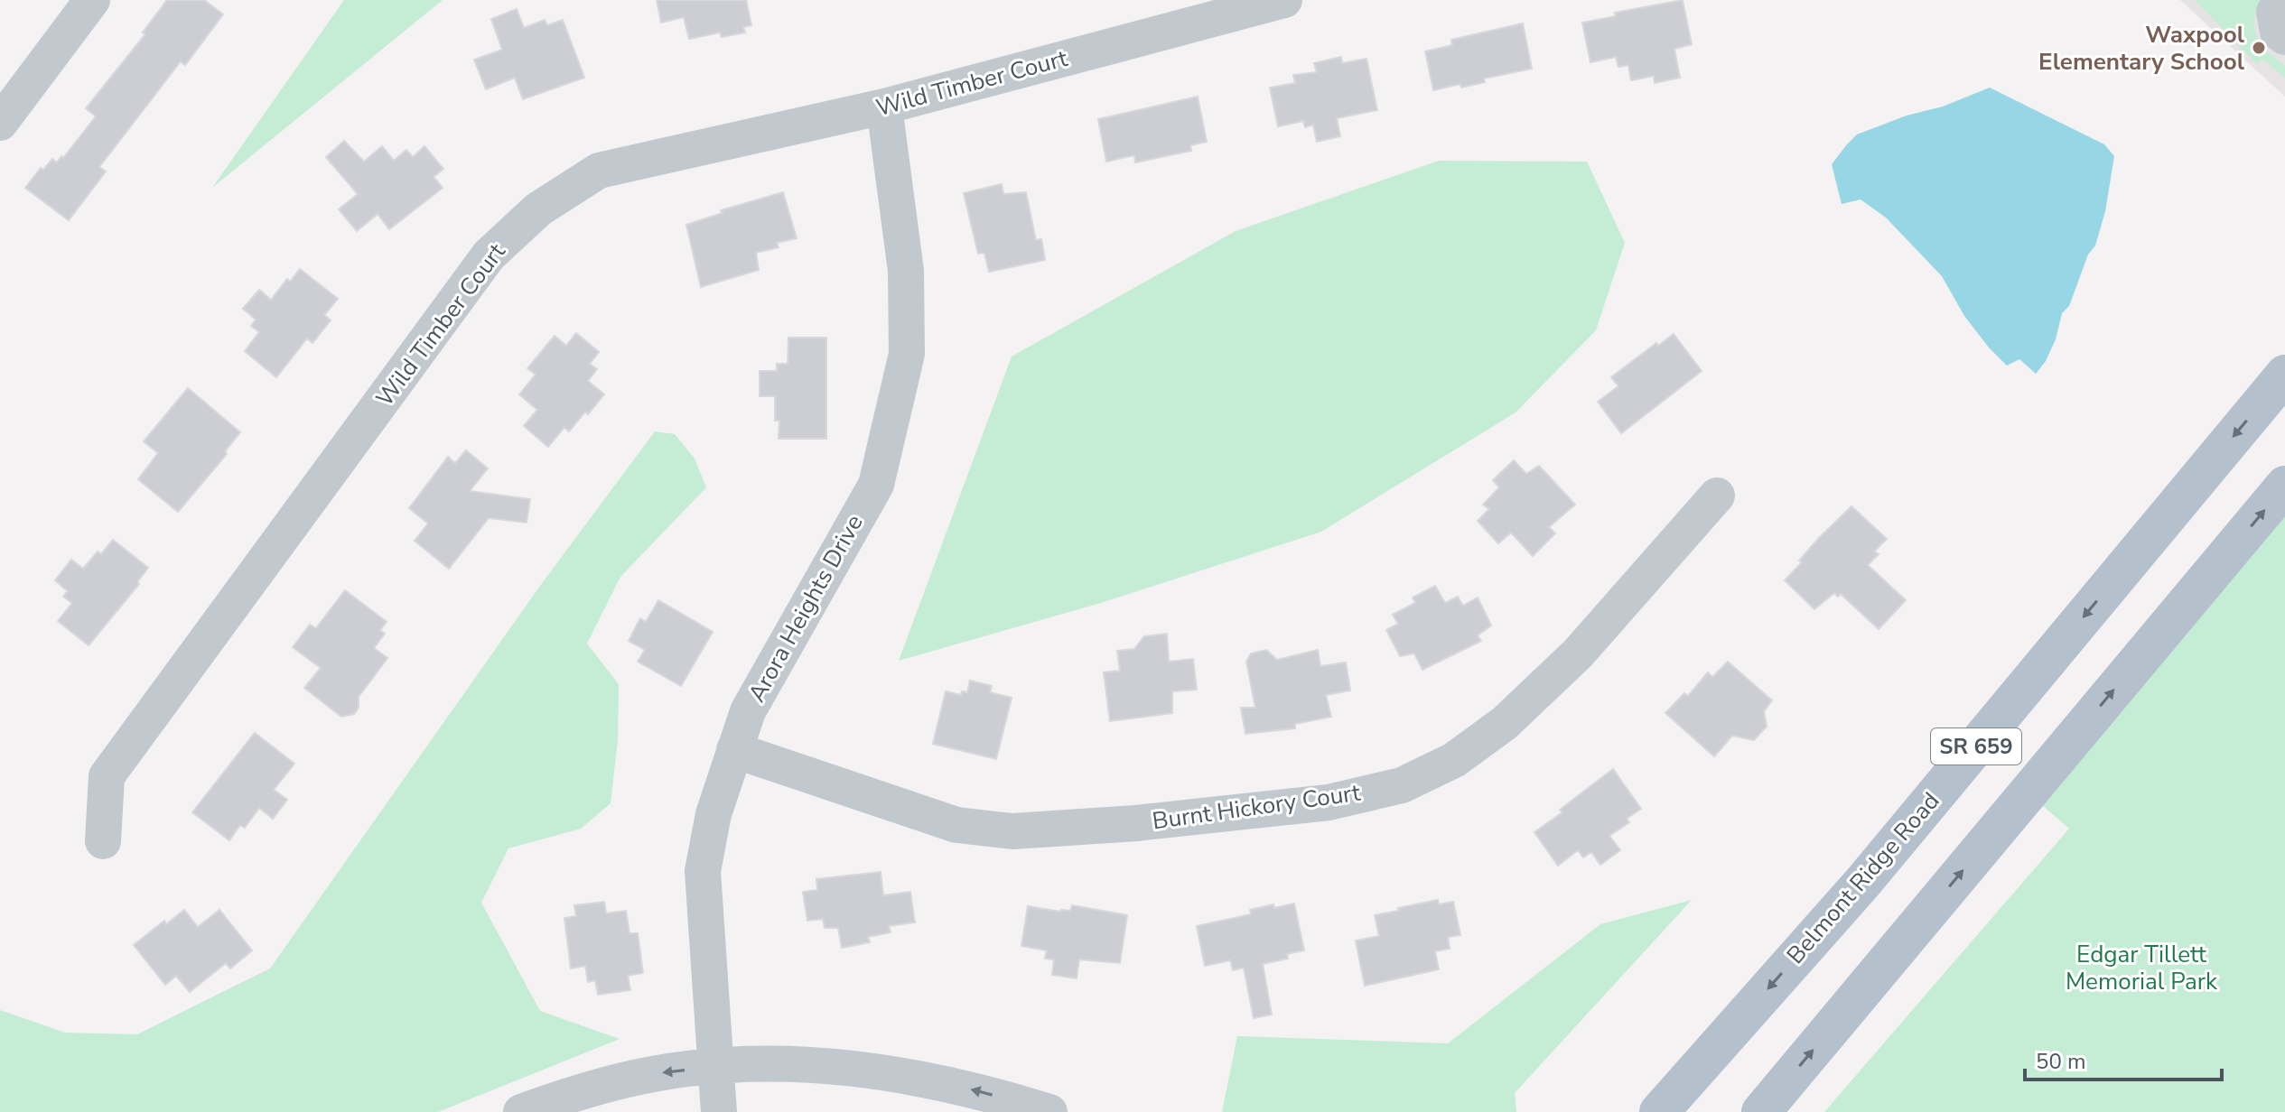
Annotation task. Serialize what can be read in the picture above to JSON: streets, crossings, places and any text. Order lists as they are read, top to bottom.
{
  "streets": {
    "main road": ["SR 659", "Belmont Ridge Road"],
    "street": ["Wild Timber Court", "Arora Heights Drive", "Burnt Hickory Court"]
  },
  "crossings": [
    ["Wild Timber Court", "Arora Heights Drive"],
    ["Arora Heights Drive", "Burnt Hickory Court"]
  ],
  "parks": ["Edgar Tillett Memorial Park"],
  "places": ["Waxpool Elementary School"],
  "scale_bar": "50 m"
}
